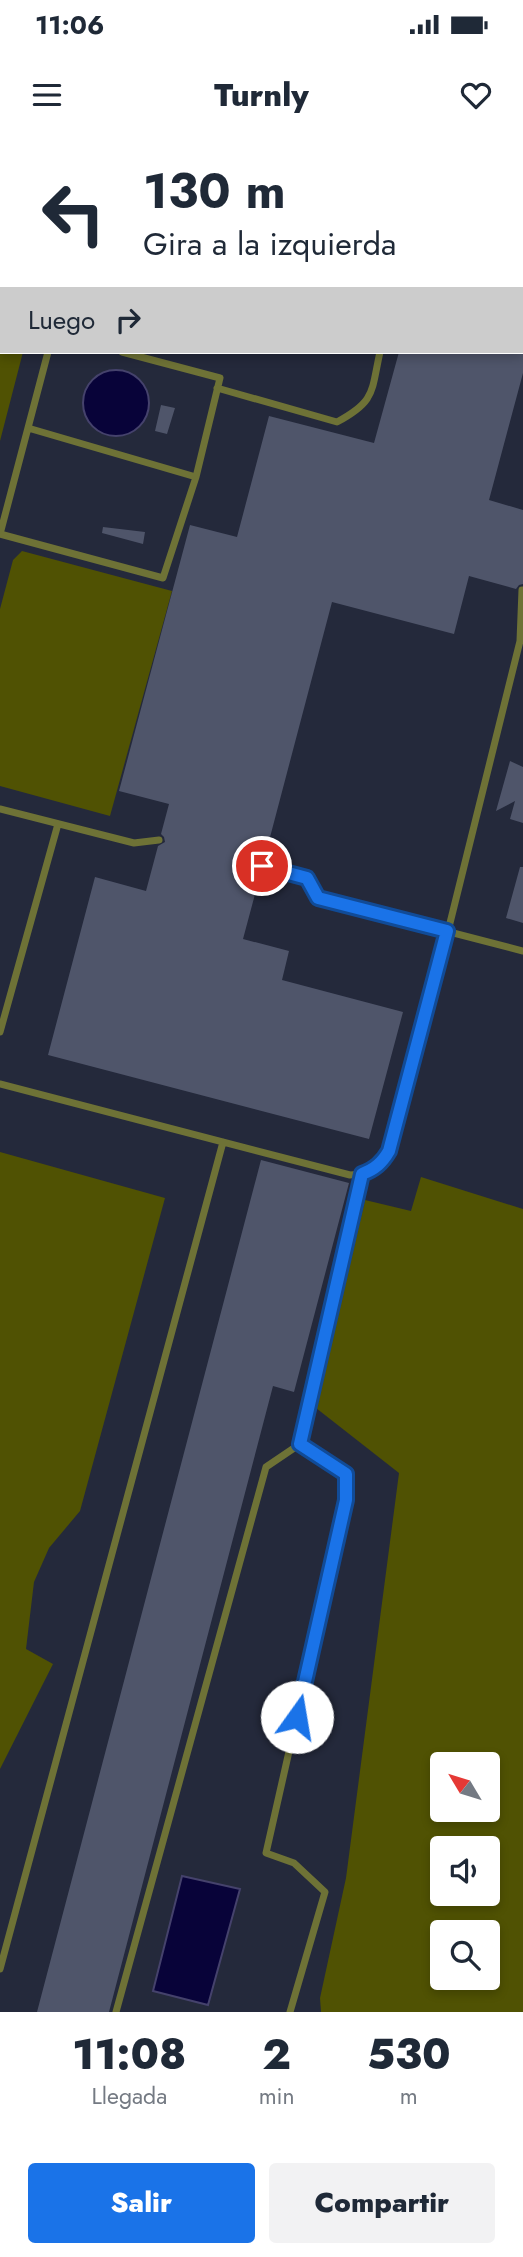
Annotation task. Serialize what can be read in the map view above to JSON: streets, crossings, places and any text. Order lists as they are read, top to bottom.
{
  "north": "top left",
  "page": {
    "status": "11:06",
    "header": "Turnly",
    "turn": ["130 m", "Gira a la izquierda"],
    "then": "Luego",
    "eta": [
      "11:08",
      "Llegada",
      "2",
      "min",
      "530",
      "m"
    ],
    "buttons": ["Salir", "Compartir"]
  }
}
